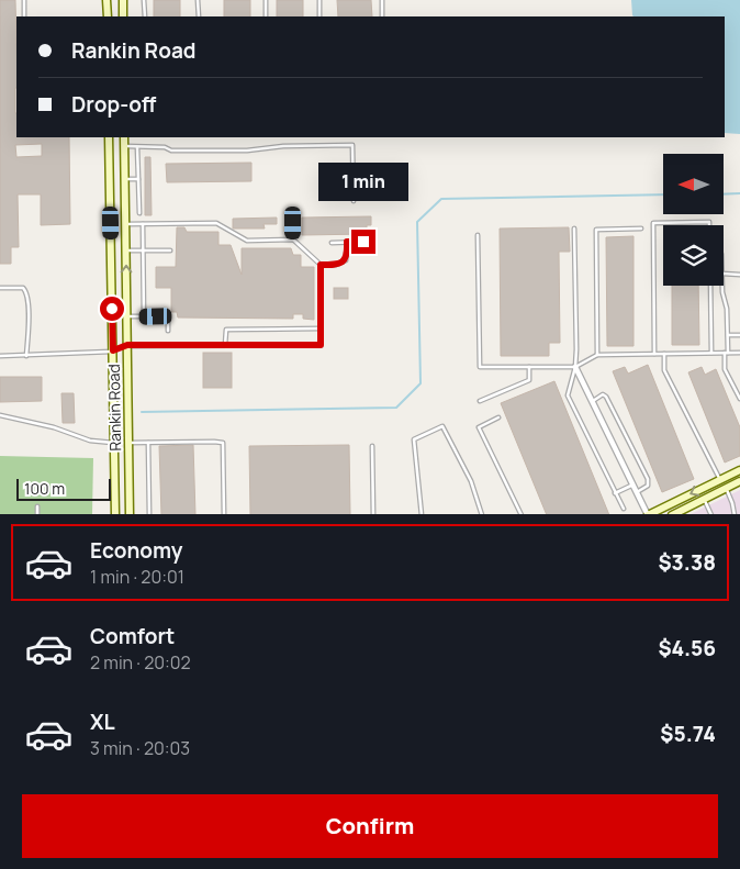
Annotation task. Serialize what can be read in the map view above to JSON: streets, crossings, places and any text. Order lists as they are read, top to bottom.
{
  "streets": {
    "main road": ["Rankin Road"]
  },
  "scale_bar": "100 m",
  "north": "left",
  "page": {
    "banner": ["Rankin Road", "Drop-off"],
    "bubble": "1 min",
    "scale": "100 m",
    "list": [
      {
        "name": "Economy",
        "note": "1 min · 20:01",
        "value": "$3.38"
      },
      {
        "name": "Comfort",
        "note": "2 min · 20:02",
        "value": "$4.56"
      },
      {
        "name": "XL",
        "note": "3 min · 20:03",
        "value": "$5.74"
      }
    ],
    "buttons": "Confirm"
  }
}
